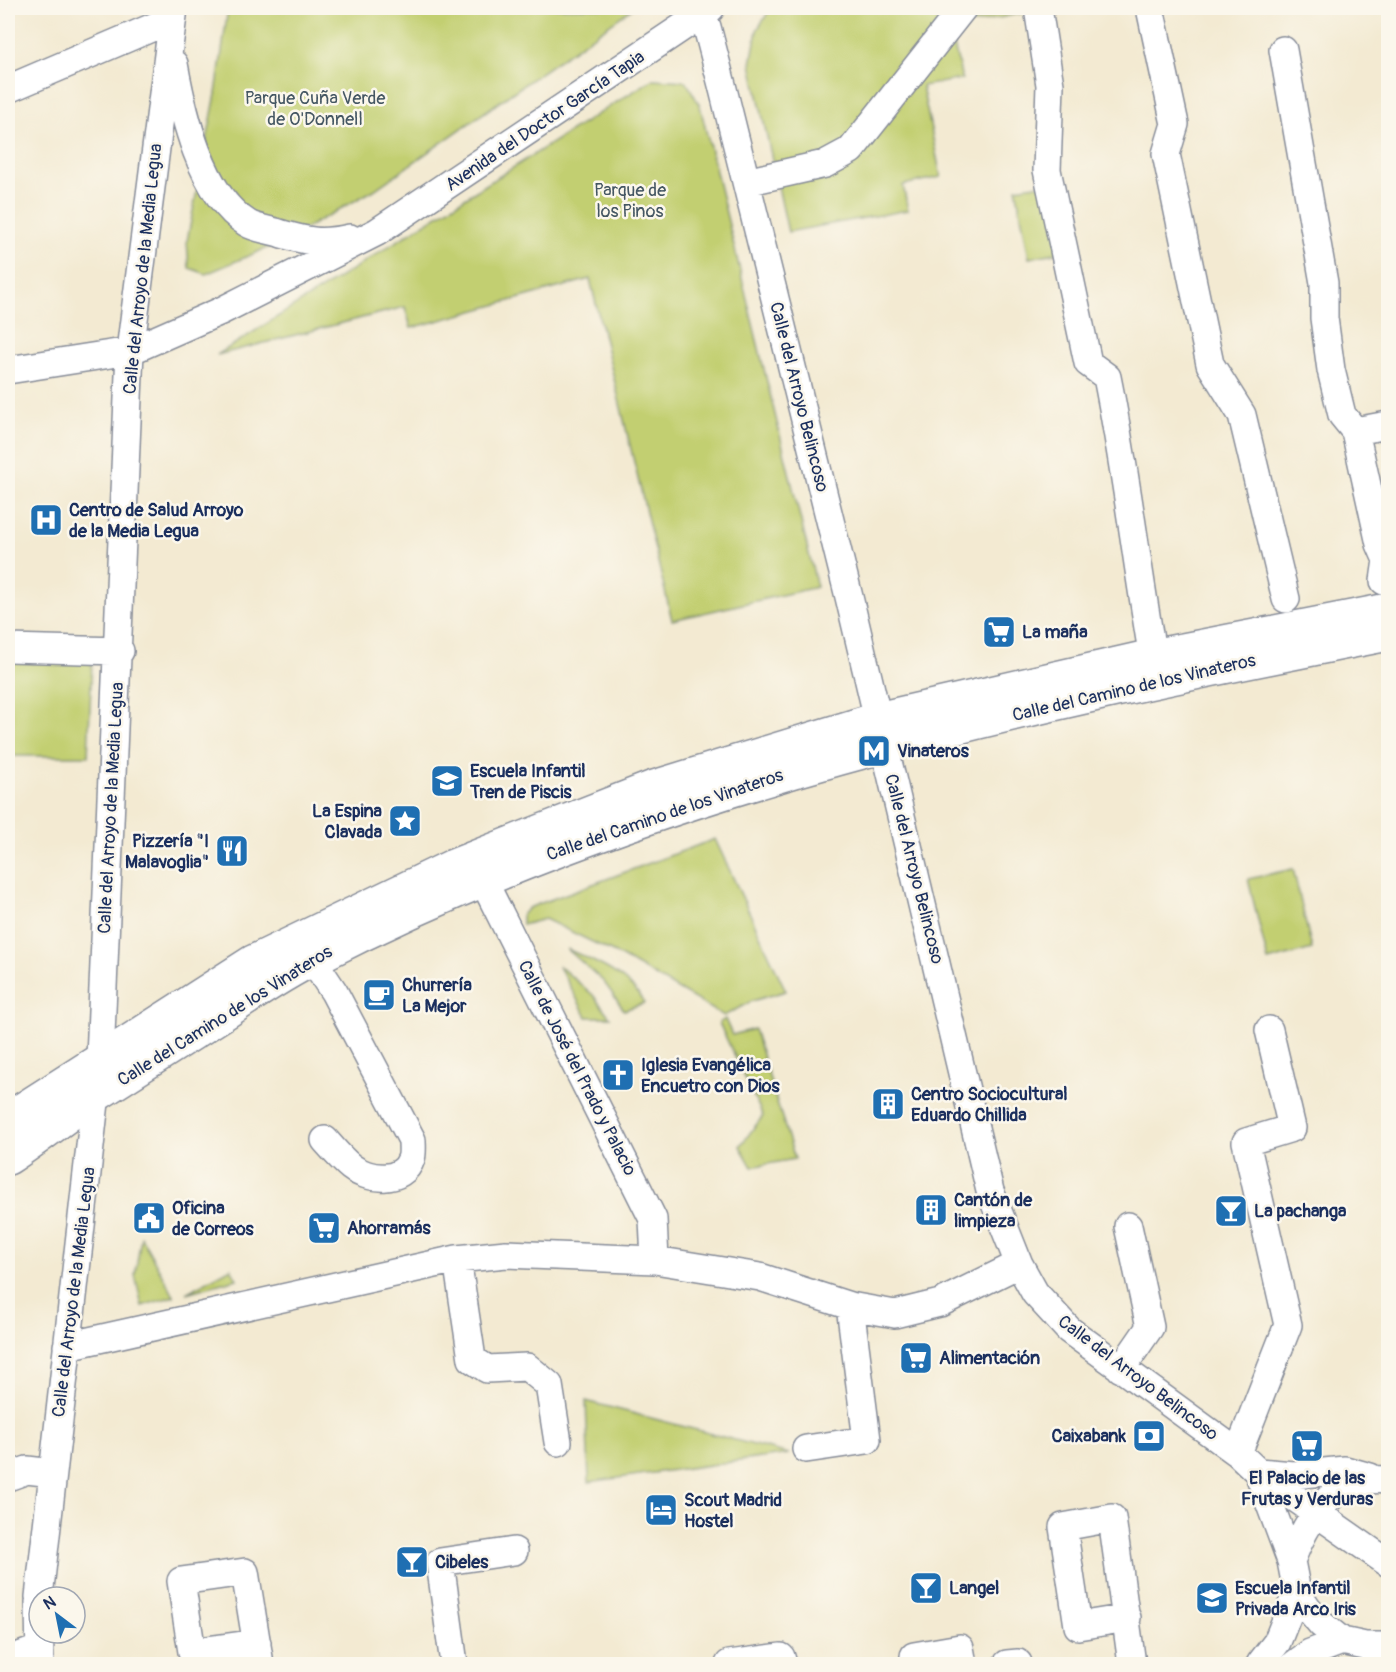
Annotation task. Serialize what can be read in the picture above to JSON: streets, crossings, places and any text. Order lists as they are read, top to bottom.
{
  "streets": {
    "main road": ["Calle del Camino de los Vinateros"],
    "street": [
      "Avenida del Doctor García Tapia",
      "Calle del Arroyo de la Media Legua",
      "Calle del Arroyo Belincoso",
      "Calle de José del Prado y Palacio"
    ]
  },
  "crossings": [
    ["Avenida del Doctor García Tapia", "Calle del Arroyo de la Media Legua"],
    ["Avenida del Doctor García Tapia", "Calle del Arroyo Belincoso"],
    ["Calle del Arroyo de la Media Legua", "Calle del Camino de los Vinateros"],
    ["Calle del Arroyo Belincoso", "Calle del Camino de los Vinateros"],
    ["Calle del Camino de los Vinateros", "Calle de José del Prado y Palacio"]
  ],
  "parks": ["Parque Cuña Verde de O'Donnell", "Parque de los Pinos"],
  "places": {
    "hospital": ["Centro de Salud Arroyo de la Media Legua"],
    "supermarket": [
      "La maña",
      "Ahorramás",
      "Alimentación",
      "El Palacio de las Frutas y Verduras"
    ],
    "metro station": ["Vinateros"],
    "school or university": ["Escuela Infantil Tren de Piscis", "Escuela Infantil Privada Arco Iris"],
    "place": ["La Espina Clavada"],
    "restaurant": ["Pizzería \"I Malavoglia\""],
    "cafe": ["Churrería La Mejor"],
    "church": ["Iglesia Evangélica Encuetro con Dios"],
    "building": ["Centro Sociocultural Eduardo Chillida", "Cantón de limpieza"],
    "bar": ["La pachanga", "Cibeles", "Langel"],
    "public building": ["Oficina de Correos"],
    "bank": ["Caixabank"],
    "hotel": ["Scout Madrid Hostel"]
  },
  "north": "top left"
}
